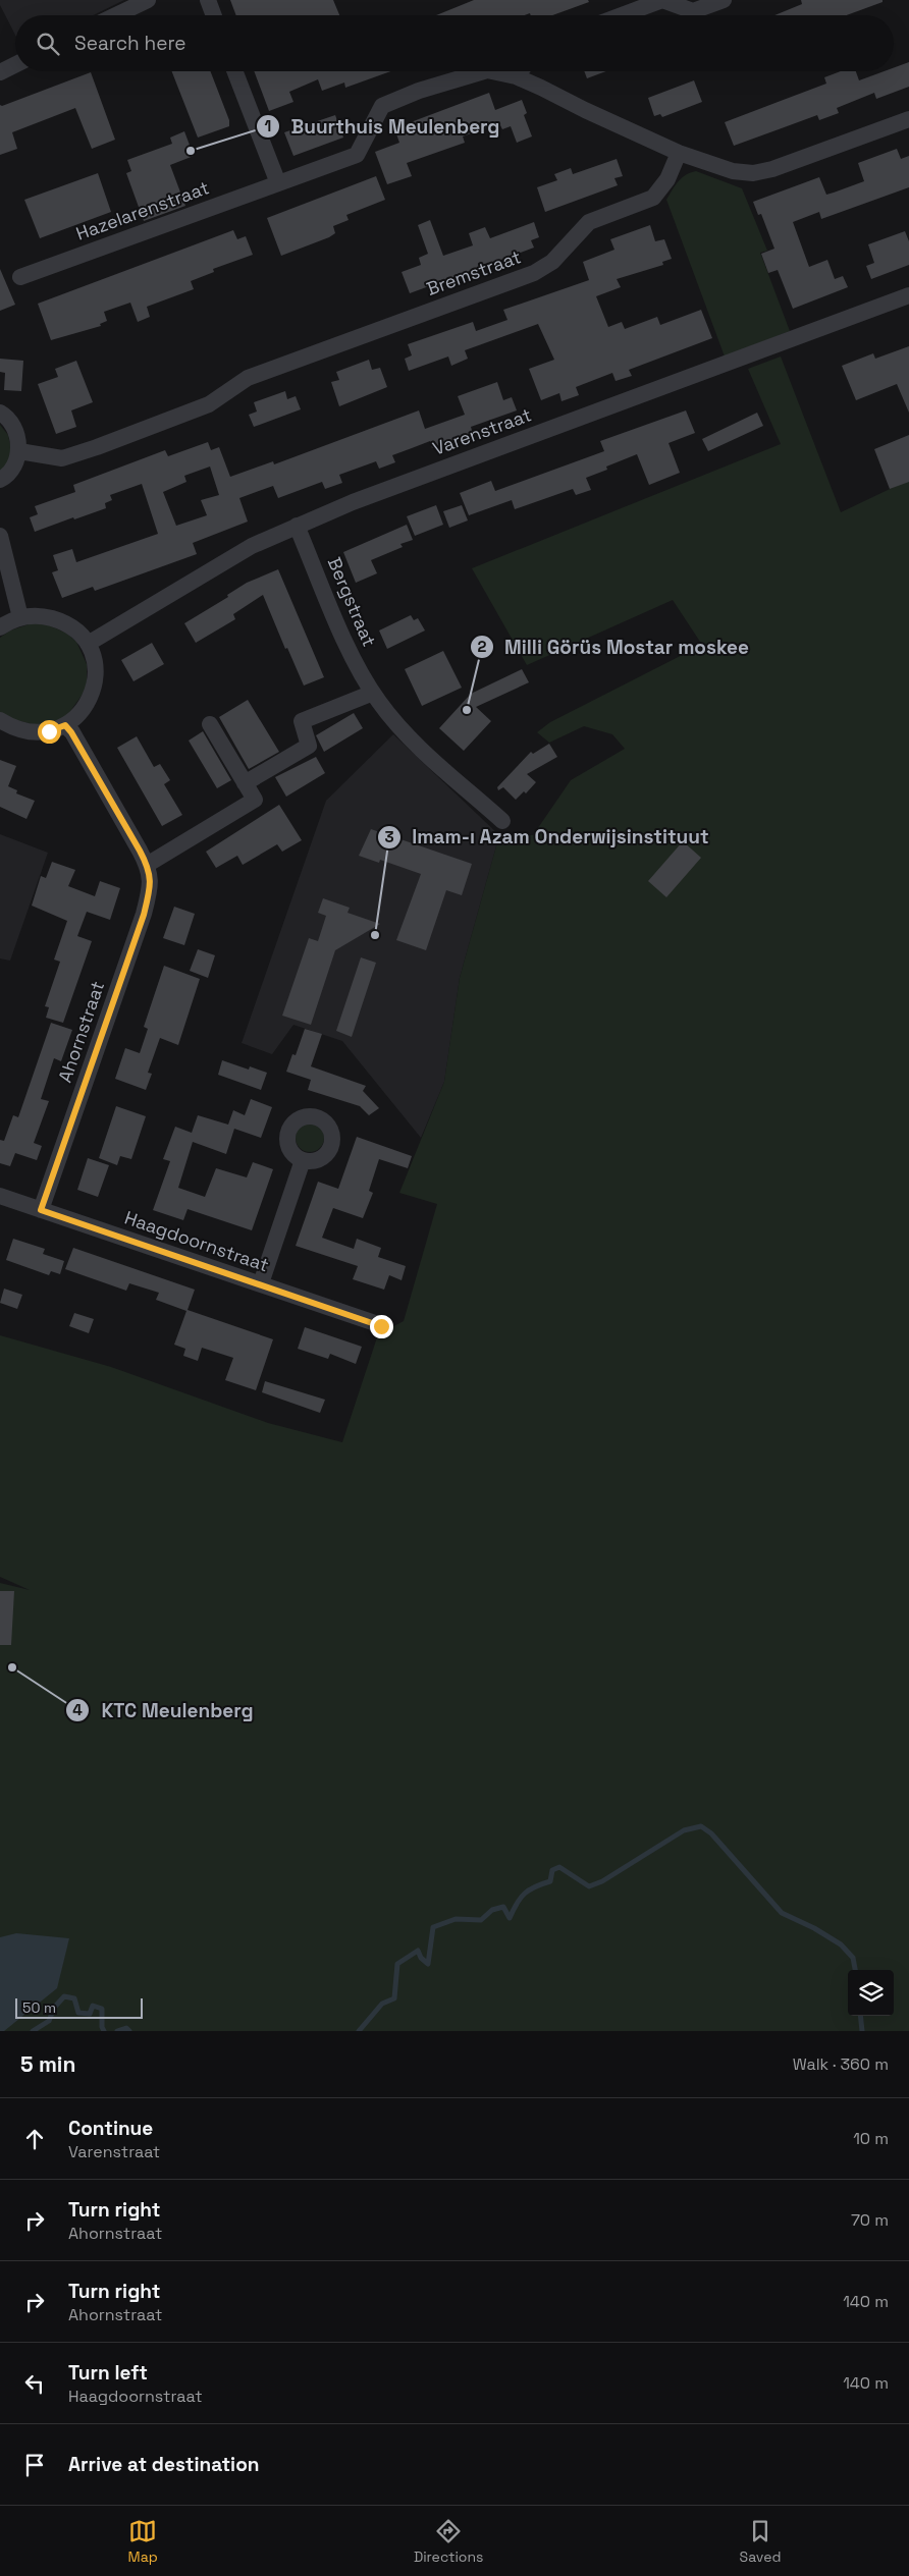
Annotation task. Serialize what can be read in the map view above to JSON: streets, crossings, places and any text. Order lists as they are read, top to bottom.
{
  "streets": {
    "street": [
      "Hazelarenstraat",
      "Bremstraat",
      "Varenstraat",
      "Bergstraat",
      "Ahornstraat",
      "Haagdoornstraat"
    ]
  },
  "crossings": [
    ["Hazelarenstraat", "Bremstraat"],
    ["Varenstraat", "Bergstraat"],
    ["Ahornstraat", "Haagdoornstraat"]
  ],
  "places": [
    "Buurthuis Meulenberg",
    "Milli Görüs Mostar moskee",
    "Imam-ı Azam Onderwijsinstituut",
    "KTC Meulenberg"
  ],
  "scale_bar": "50 m",
  "page": {
    "search": "Search here",
    "scale": "50 m",
    "heading": ["5 min", "Walk · 360 m"],
    "list": [
      ["Continue", "Varenstraat", "10 m"],
      ["Turn right", "Ahornstraat", "70 m"],
      ["Turn right", "Ahornstraat", "140 m"],
      ["Turn left", "Haagdoornstraat", "140 m"],
      "Arrive at destination"
    ],
    "nav": ["Map", "Directions", "Saved"]
  }
}
